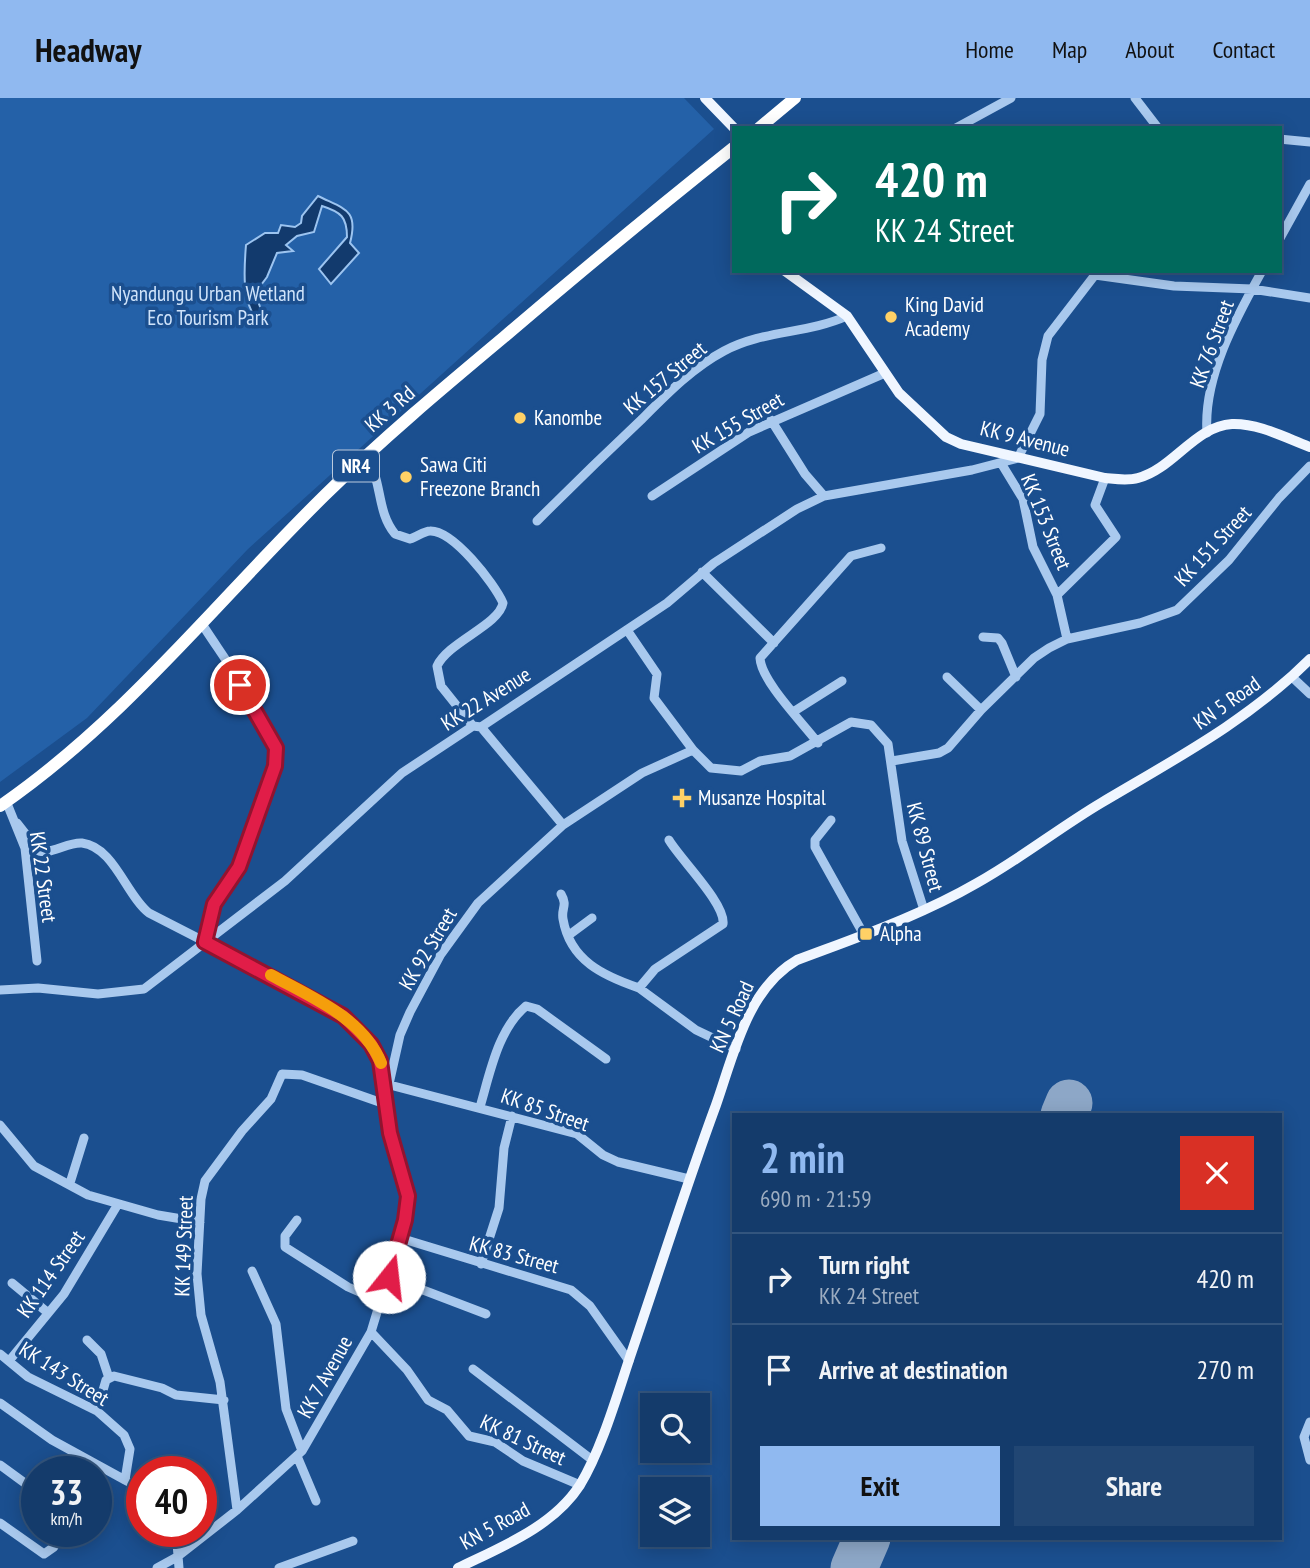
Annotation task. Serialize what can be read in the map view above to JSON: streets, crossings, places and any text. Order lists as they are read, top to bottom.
{
  "streets": {
    "highway": ["KK 3 Rd", "NR4"],
    "main road": ["KK 9 Avenue", "KN 5 Road"],
    "street": [
      "KK 76 Street",
      "KK 157 Street",
      "KK 155 Street",
      "KK 153 Street",
      "KK 151 Street",
      "KK 22 Avenue",
      "KK 89 Street",
      "KK 22 Street",
      "KK 92 Street",
      "KK 85 Street",
      "KK 149 Street",
      "KK 83 Street",
      "KK 114 Street",
      "KK 143 Street",
      "KK 7 Avenue",
      "KK 81 Street"
    ]
  },
  "crossings": [
    ["KK 76 Street", "KK 9 Avenue"],
    ["KK 157 Street", "KK 9 Avenue"],
    ["KK 3 Rd", "KK 22 Street"],
    ["KK 155 Street", "KK 9 Avenue"],
    ["KK 9 Avenue", "KK 153 Street"],
    ["KK 9 Avenue", "KK 22 Avenue"],
    ["KK 153 Street", "KK 151 Street"],
    ["KK 153 Street", "KK 22 Avenue"],
    ["KK 151 Street", "KK 89 Street"],
    ["KK 22 Avenue", "KK 7 Avenue"],
    ["KN 5 Road", "KK 89 Street"],
    ["KN 5 Road", "KK 85 Street"],
    ["KN 5 Road", "KK 83 Street"],
    ["KN 5 Road", "KK 81 Street"],
    ["KK 89 Street", "KK 92 Street"],
    ["KK 22 Street", "KK 7 Avenue"],
    ["KK 92 Street", "KK 85 Street"],
    ["KK 92 Street", "KK 7 Avenue"],
    ["KK 85 Street", "KK 7 Avenue"],
    ["KK 149 Street", "KK 7 Avenue"],
    ["KK 83 Street", "KK 7 Avenue"],
    ["KK 114 Street", "KK 143 Street"],
    ["KK 7 Avenue", "KK 81 Street"]
  ],
  "parks": ["Nyandungu Urban Wetland Eco Tourism Park"],
  "places": {
    "other": ["King David Academy", "Kanombe", "Sawa Citi Freezone Branch"],
    "health": ["Musanze Hospital"],
    "transit": ["Alpha"]
  },
  "page": {
    "header": "Headway",
    "nav": [
      "Home",
      "Map",
      "About",
      "Contact"
    ],
    "turn": ["420 m", "KK 24 Street"],
    "heading": ["2 min", "690 m · 21:59"],
    "list": [
      {
        "name": "Turn right",
        "note": "KK 24 Street",
        "value": "420 m"
      },
      {
        "name": "Arrive at destination",
        "value": "270 m"
      }
    ],
    "buttons": ["Exit", "Share"],
    "speed": "33 km/h",
    "limit": "40"
  }
}
